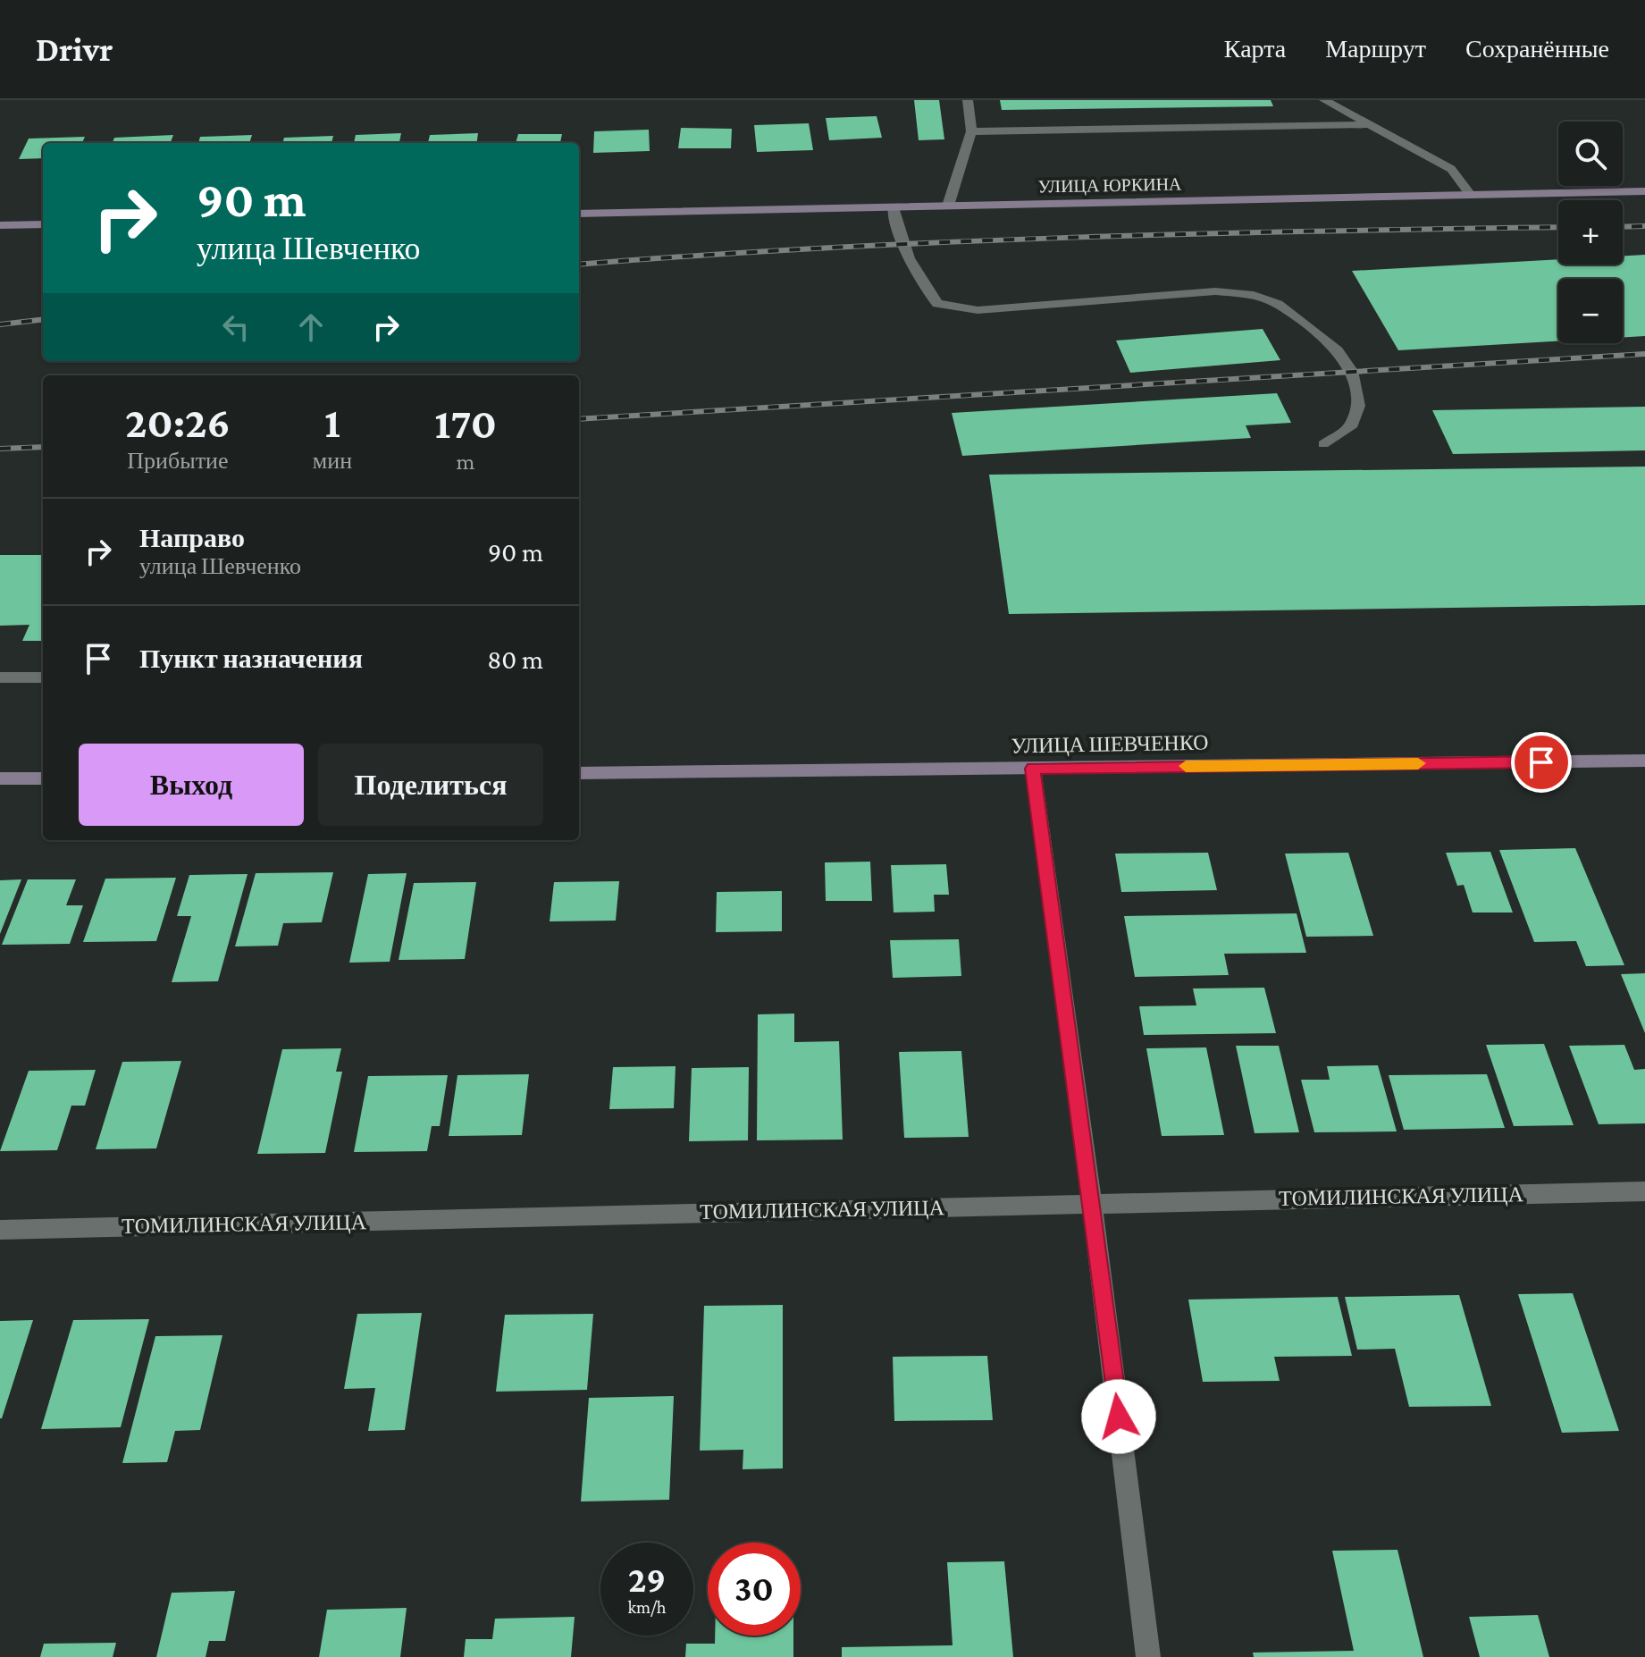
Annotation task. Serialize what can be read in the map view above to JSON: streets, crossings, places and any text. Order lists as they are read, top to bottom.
{
  "streets": {
    "main road": ["УЛИЦА ЮРКИНА", "УЛИЦА ШЕВЧЕНКО"],
    "street": ["ТОМИЛИНСКАЯ УЛИЦА"]
  },
  "page": {
    "header": "Drivr",
    "nav": ["Карта", "Маршрут", "Сохранённые"],
    "map_buttons": ["+", "−"],
    "turn": ["90 m", "улица Шевченко"],
    "eta": [
      "20:26",
      "Прибытие",
      "1",
      "мин",
      "170",
      "m"
    ],
    "list": [
      {
        "name": "Направо",
        "note": "улица Шевченко",
        "value": "90 m"
      },
      {
        "name": "Пункт назначения",
        "value": "80 m"
      }
    ],
    "buttons": ["Выход", "Поделиться"],
    "speed": "29 km/h",
    "limit": "30"
  }
}
